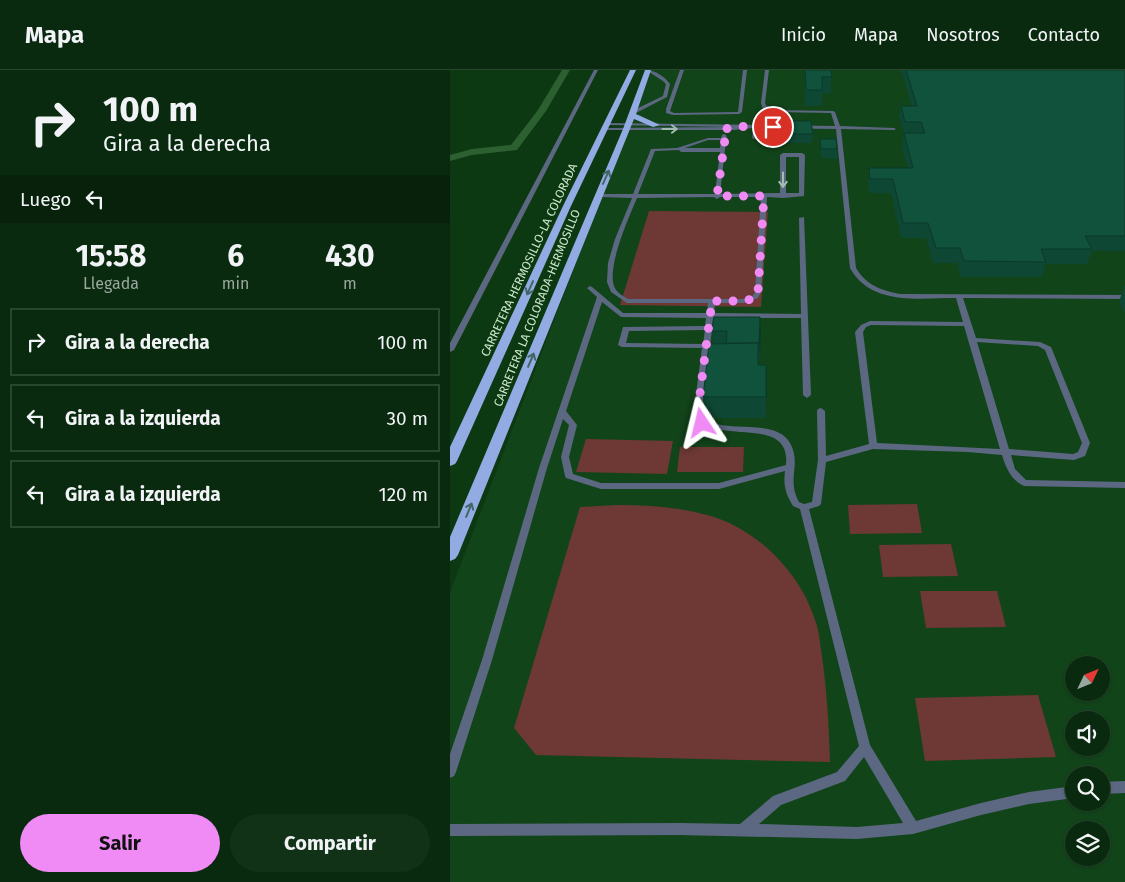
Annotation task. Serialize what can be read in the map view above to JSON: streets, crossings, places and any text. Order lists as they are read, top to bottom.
{
  "streets": {
    "highway": ["CARRETERA HERMOSILLO-LA COLORADA", "CARRETERA LA COLORADA-HERMOSILLO"]
  },
  "one_way": ["CARRETERA HERMOSILLO-LA COLORADA", "CARRETERA LA COLORADA-HERMOSILLO"],
  "north": "top right",
  "page": {
    "header": "Mapa",
    "nav": [
      "Inicio",
      "Mapa",
      "Nosotros",
      "Contacto"
    ],
    "turn": ["100 m", "Gira a la derecha"],
    "then": "Luego",
    "eta": [
      "15:58",
      "Llegada",
      "6",
      "min",
      "430",
      "m"
    ],
    "list": [
      {
        "name": "Gira a la derecha",
        "value": "100 m"
      },
      {
        "name": "Gira a la izquierda",
        "value": "30 m"
      },
      {
        "name": "Gira a la izquierda",
        "value": "120 m"
      }
    ],
    "buttons": ["Salir", "Compartir"]
  }
}
